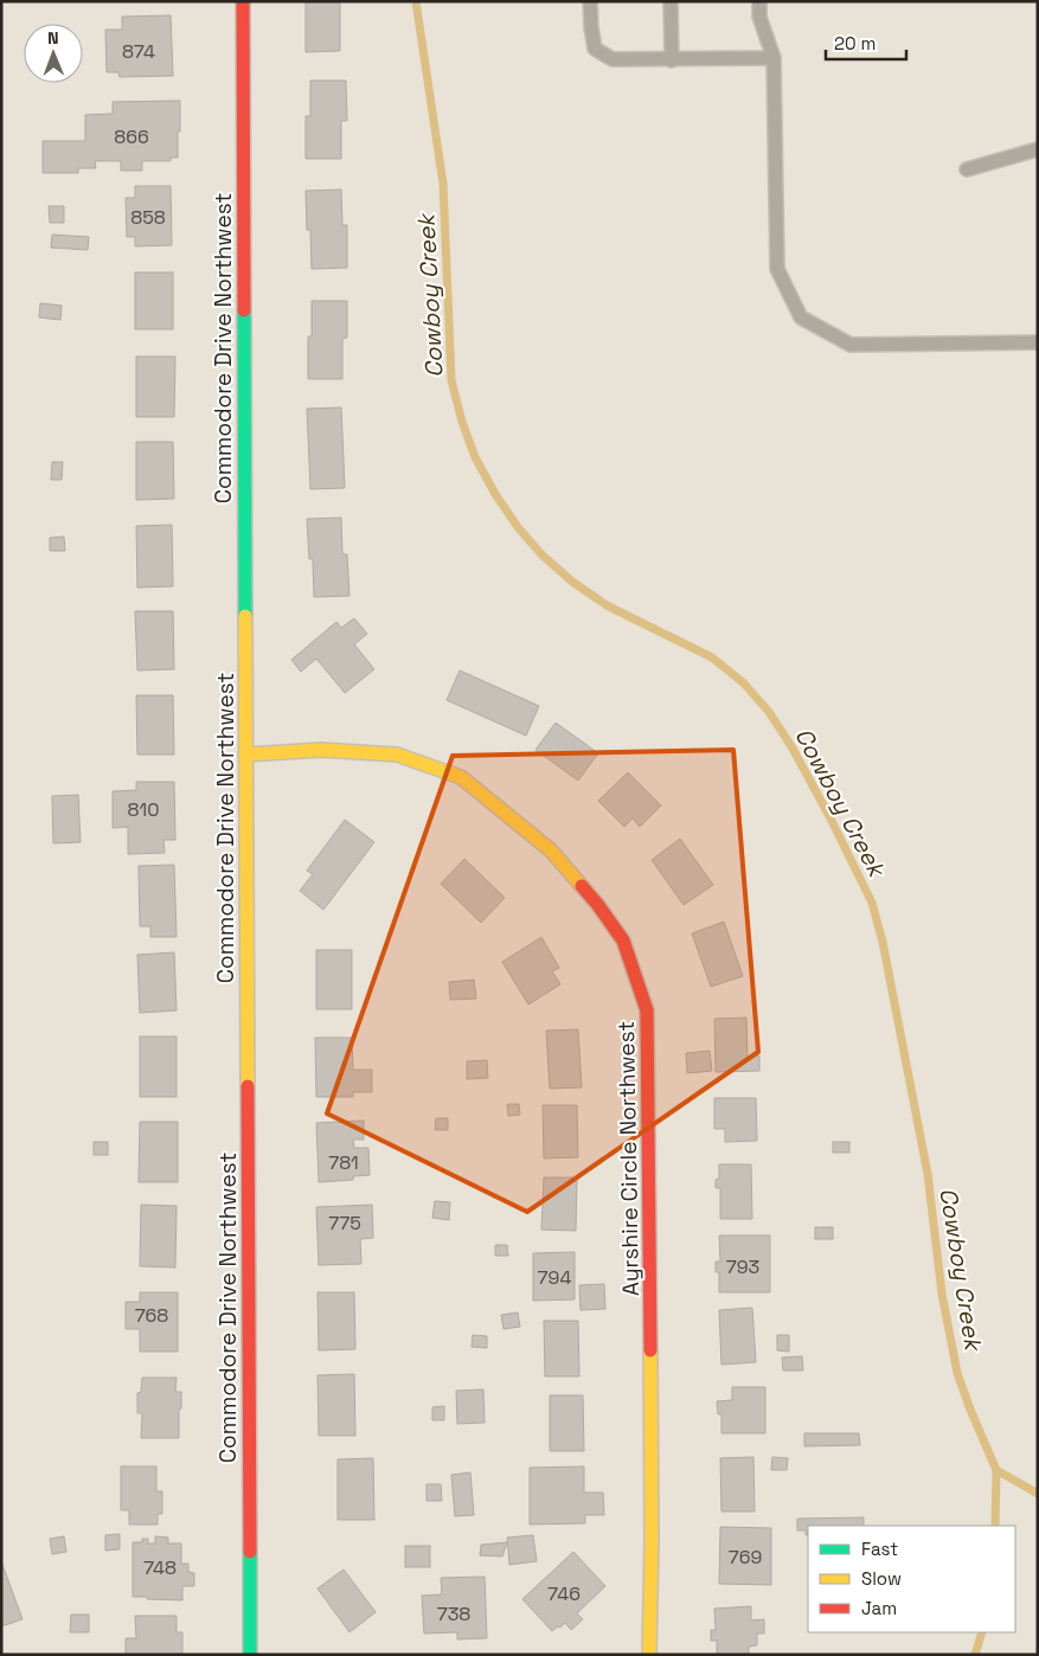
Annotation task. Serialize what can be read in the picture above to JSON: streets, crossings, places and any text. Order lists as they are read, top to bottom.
{
  "streets": {
    "street": ["Commodore Drive Northwest", "Ayrshire Circle Northwest"]
  },
  "crossings": [
    ["Commodore Drive Northwest", "Ayrshire Circle Northwest"]
  ],
  "water": ["Cowboy Creek"],
  "house_numbers": [
    "874",
    "866",
    "858",
    "810",
    "781",
    "775",
    "793",
    "794",
    "768",
    "769",
    "748",
    "746",
    "738"
  ],
  "legend": ["Fast", "Slow", "Jam"],
  "scale_bar": "20 m",
  "north": "top"
}
